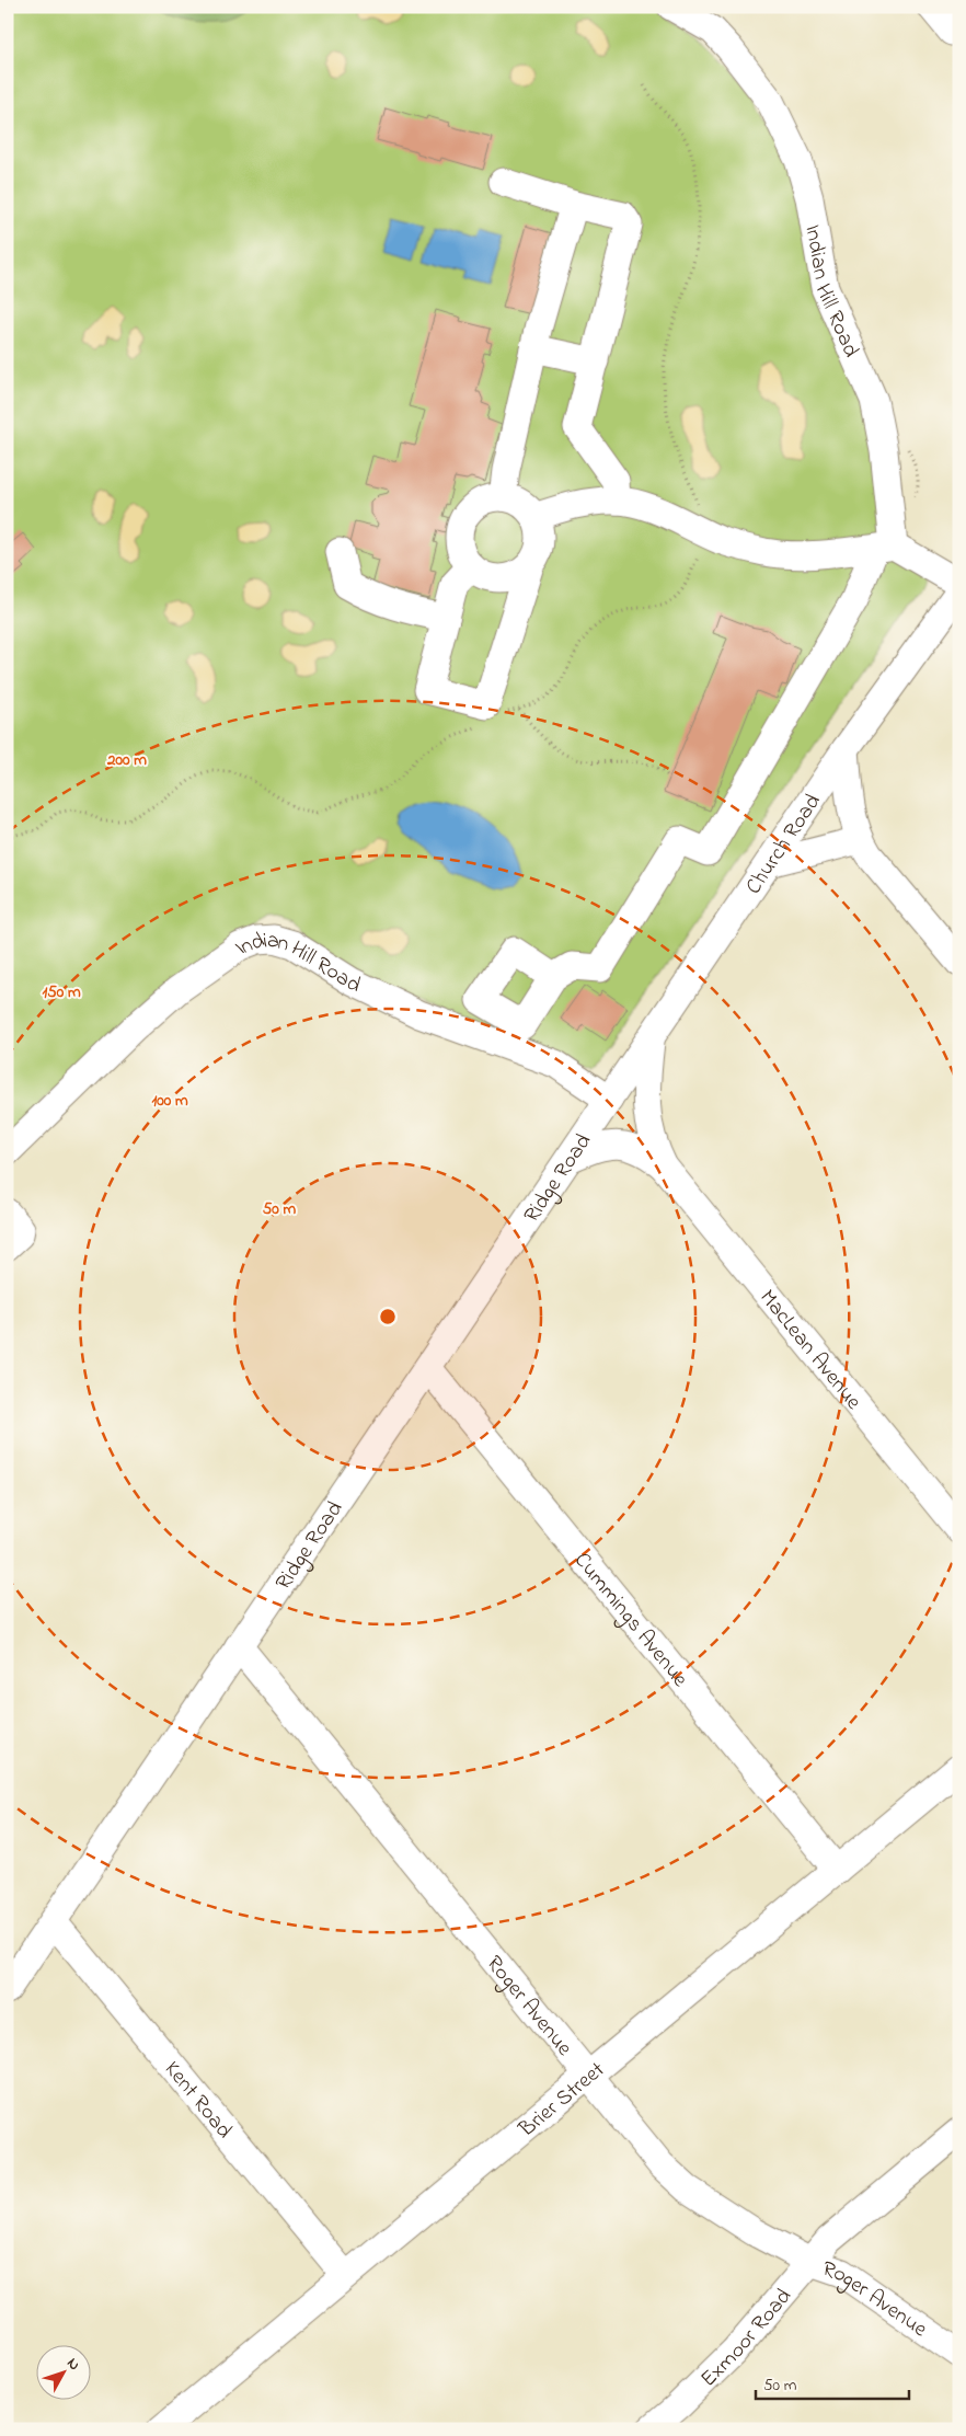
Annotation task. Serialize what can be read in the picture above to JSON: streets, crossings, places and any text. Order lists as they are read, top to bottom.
{
  "streets": {
    "street": [
      "Indian Hill Road",
      "Church Road",
      "Ridge Road",
      "MacLean Avenue",
      "Cummings Avenue",
      "Roger Avenue",
      "Brier Street",
      "Kent Road",
      "Exmoor Road"
    ]
  },
  "crossings": [
    ["Indian Hill Road", "Church Road"],
    ["Indian Hill Road", "Ridge Road"],
    ["Church Road", "Ridge Road"],
    ["Church Road", "MacLean Avenue"],
    ["Ridge Road", "MacLean Avenue"],
    ["Ridge Road", "Cummings Avenue"],
    ["Ridge Road", "Roger Avenue"],
    ["Ridge Road", "Kent Road"],
    ["Cummings Avenue", "Brier Street"],
    ["Roger Avenue", "Brier Street"],
    ["Roger Avenue", "Exmoor Road"],
    ["Brier Street", "Kent Road"]
  ],
  "scale_bar": "50 m",
  "north": "top right",
  "rings": [
    "200 m",
    "150 m",
    "100 m",
    "50 m"
  ]
}
